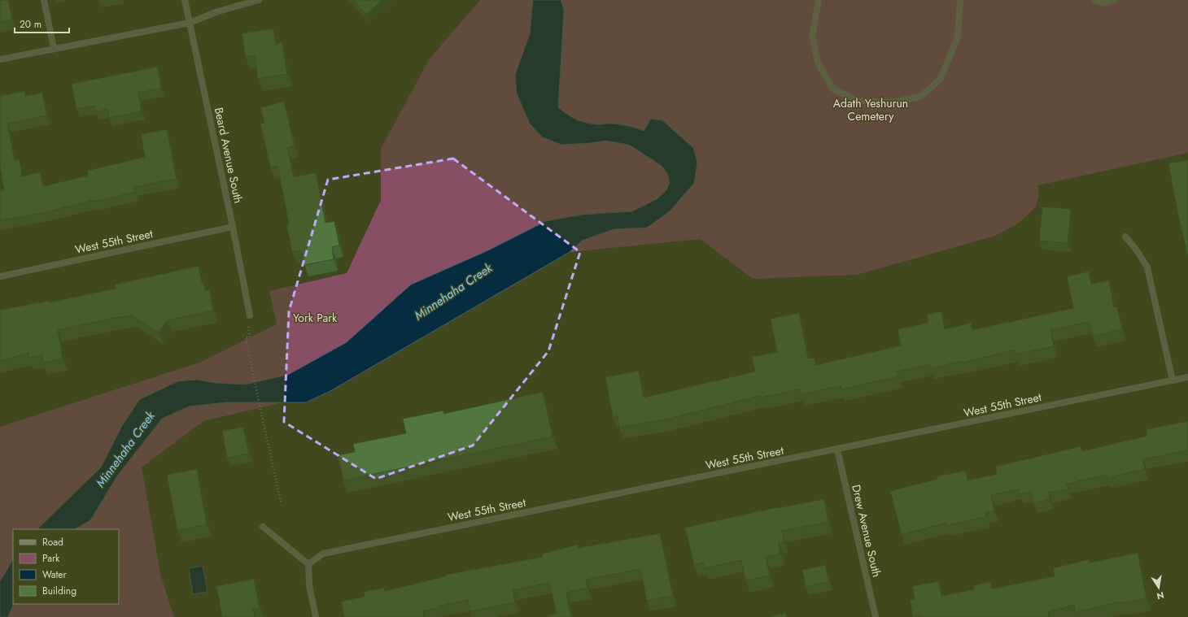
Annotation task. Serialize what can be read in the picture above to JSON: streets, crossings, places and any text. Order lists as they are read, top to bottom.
{
  "streets": {
    "street": ["Beard Avenue South", "West 55th Street", "Drew Avenue South"]
  },
  "crossings": [
    ["Beard Avenue South", "West 55th Street"],
    ["West 55th Street", "Drew Avenue South"]
  ],
  "water": ["Minnehaha Creek"],
  "parks": ["Adath Yeshurun Cemetery", "York Park"],
  "legend": [
    "Road",
    "Park",
    "Water",
    "Building"
  ],
  "scale_bar": "20 m",
  "north": "bottom"
}
